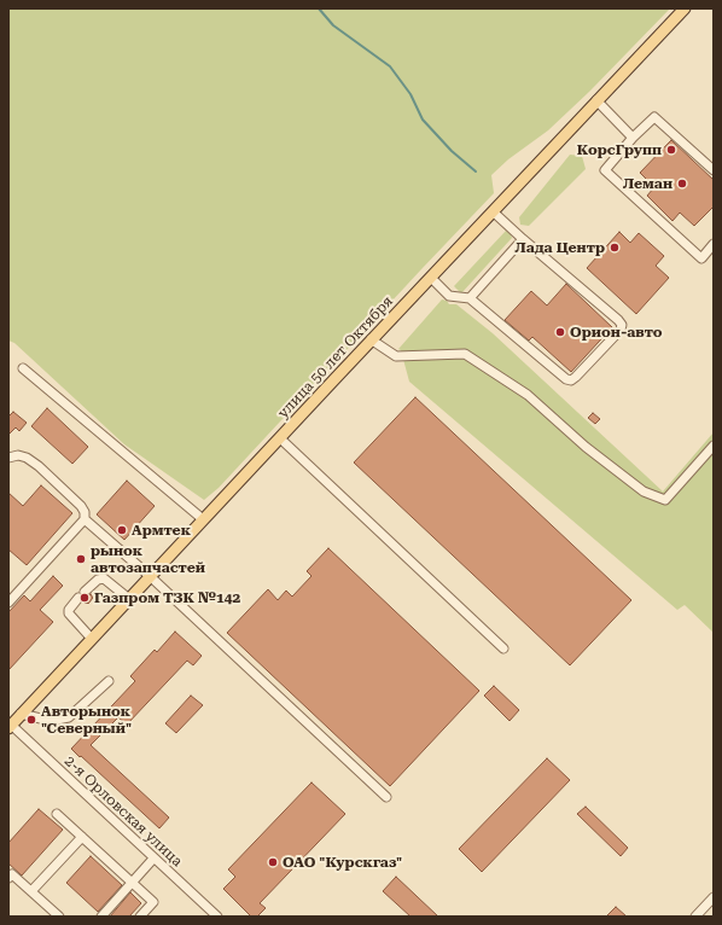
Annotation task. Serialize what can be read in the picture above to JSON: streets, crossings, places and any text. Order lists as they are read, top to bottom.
{
  "streets": {
    "main road": ["улица 50 лет Октября"],
    "street": ["2-я Орловская улица"]
  },
  "crossings": [
    ["улица 50 лет Октября", "2-я Орловская улица"]
  ],
  "places": [
    "КорсГрупп",
    "Леман",
    "Лада Центр",
    "Орион-авто",
    "Армтек",
    "рынок автозапчастей",
    "Газпром ТЗК №142",
    "Авторынок \"Северный\"",
    "ОАО \"Курскгаз\""
  ]
}
